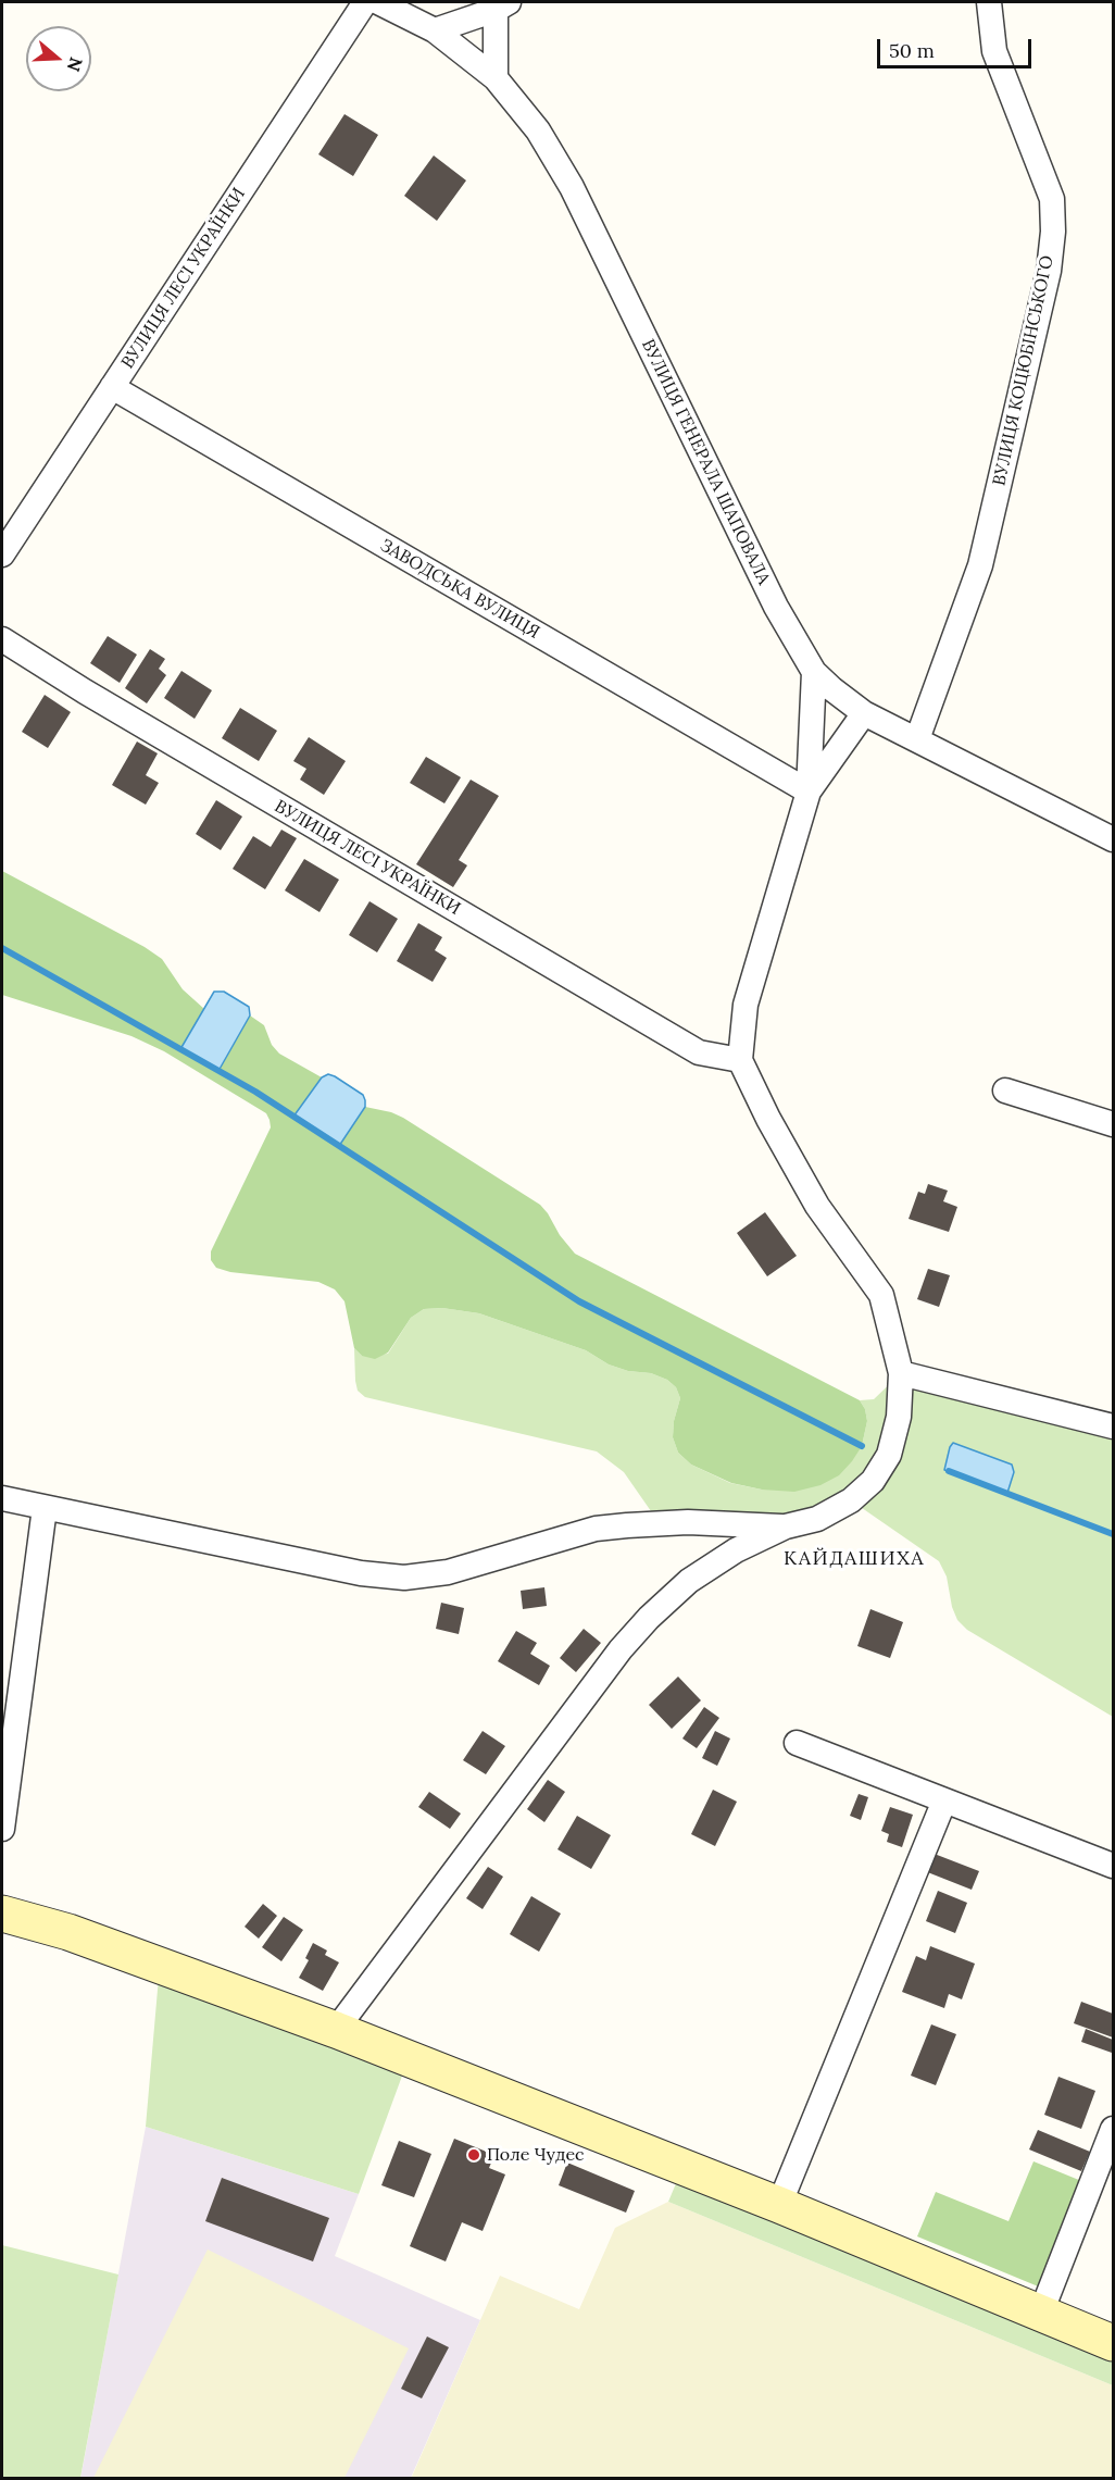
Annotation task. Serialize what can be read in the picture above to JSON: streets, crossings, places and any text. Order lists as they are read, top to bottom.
{
  "streets": {
    "street": [
      "ВУЛИЦЯ ЛЕСІ УКРАЇНКИ",
      "ВУЛИЦЯ КОЦЮБІНСЬКОГО",
      "ВУЛИЦЯ ГЕНЕРАЛА ШАПОВАЛА",
      "ЗАВОДСЬКА ВУЛИЦЯ"
    ]
  },
  "crossings": [
    ["ВУЛИЦЯ ЛЕСІ УКРАЇНКИ", "ЗАВОДСЬКА ВУЛИЦЯ"],
    ["ВУЛИЦЯ КОЦЮБІНСЬКОГО", "ВУЛИЦЯ ГЕНЕРАЛА ШАПОВАЛА"]
  ],
  "districts": ["КАЙДАШИХА"],
  "places": ["Поле Чудес"],
  "scale_bar": "50 m",
  "north": "right"
}
